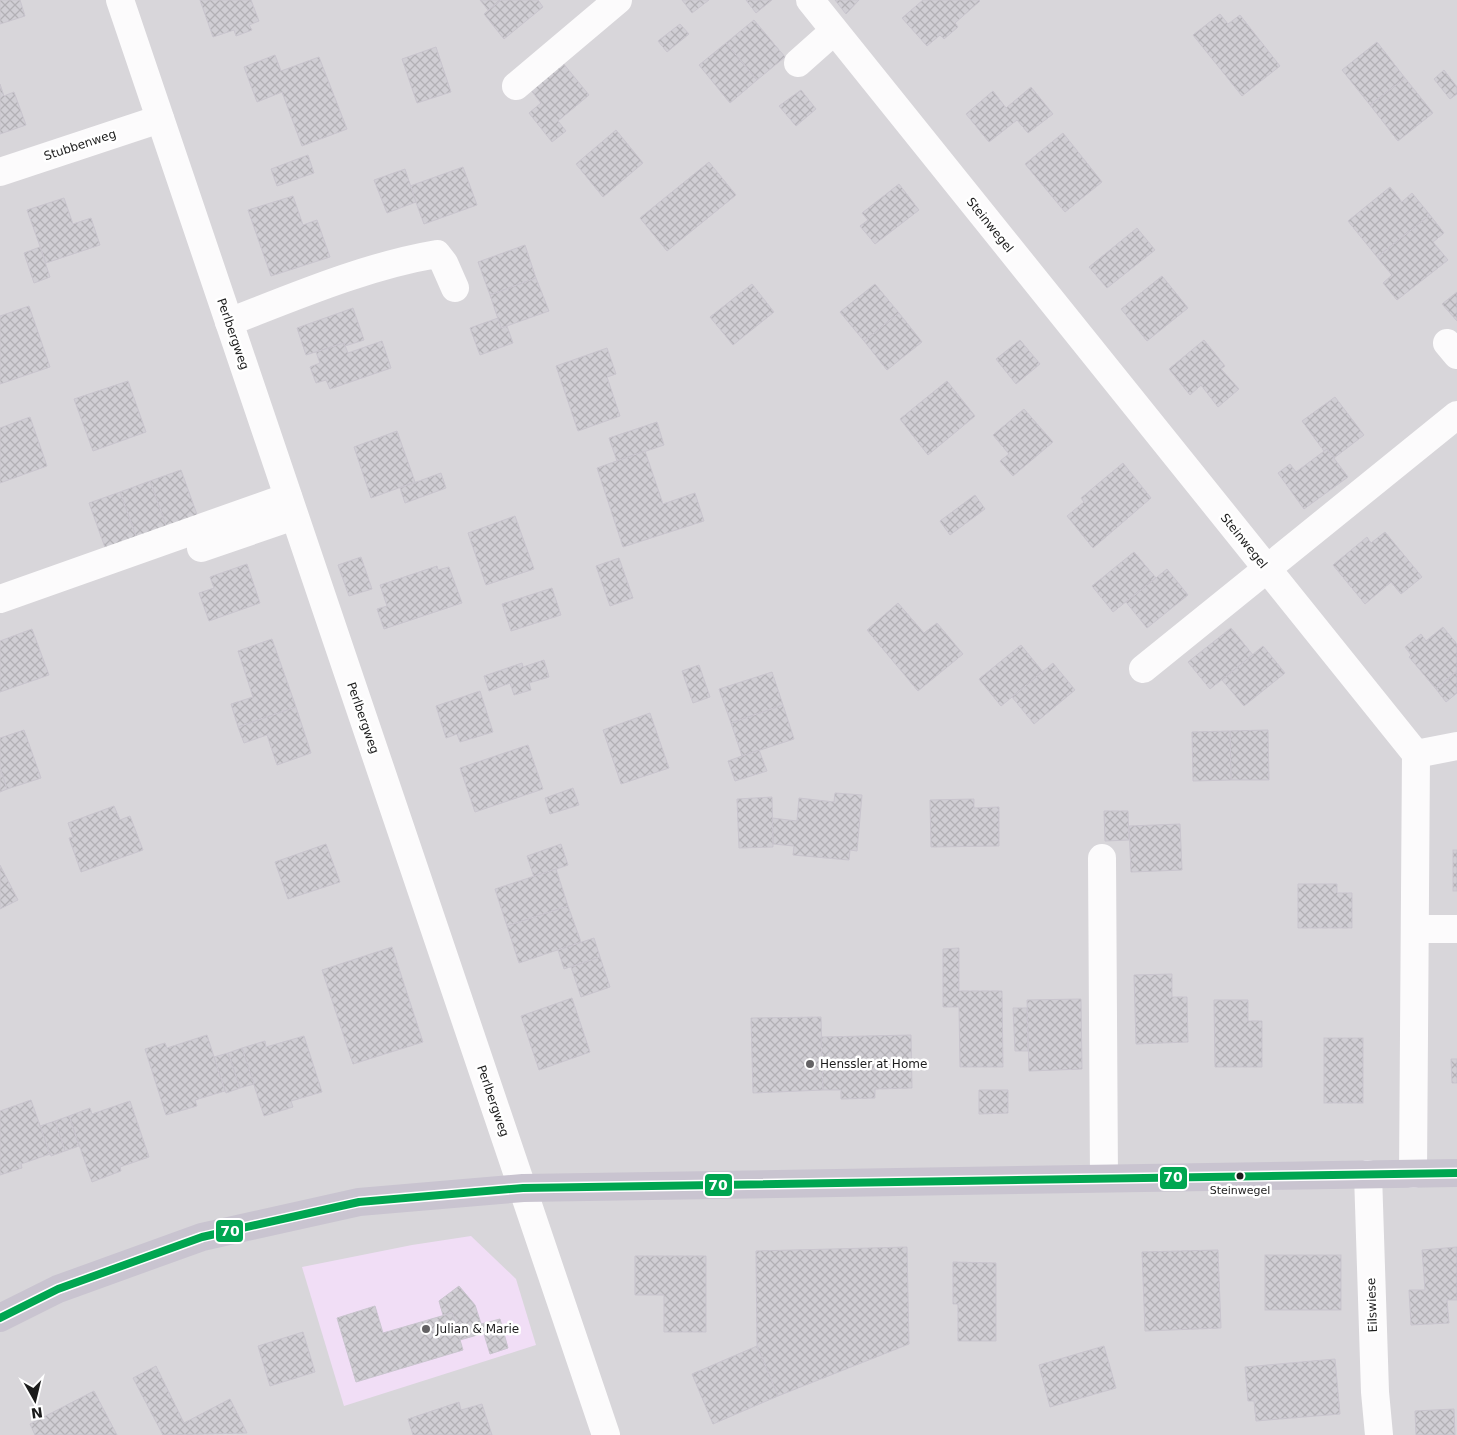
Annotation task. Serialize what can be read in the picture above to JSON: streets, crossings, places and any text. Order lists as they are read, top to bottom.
{
  "streets": {
    "street": [
      "Stubbenweg",
      "Steinwegel",
      "Perlbergweg",
      "Eilswiese"
    ]
  },
  "crossings": [
    ["Stubbenweg", "Perlbergweg"]
  ],
  "places": ["Henssler at Home", "Steinwegel", "Julian & Marie"],
  "lines": ["transit line 70"],
  "north": "bottom"
}
